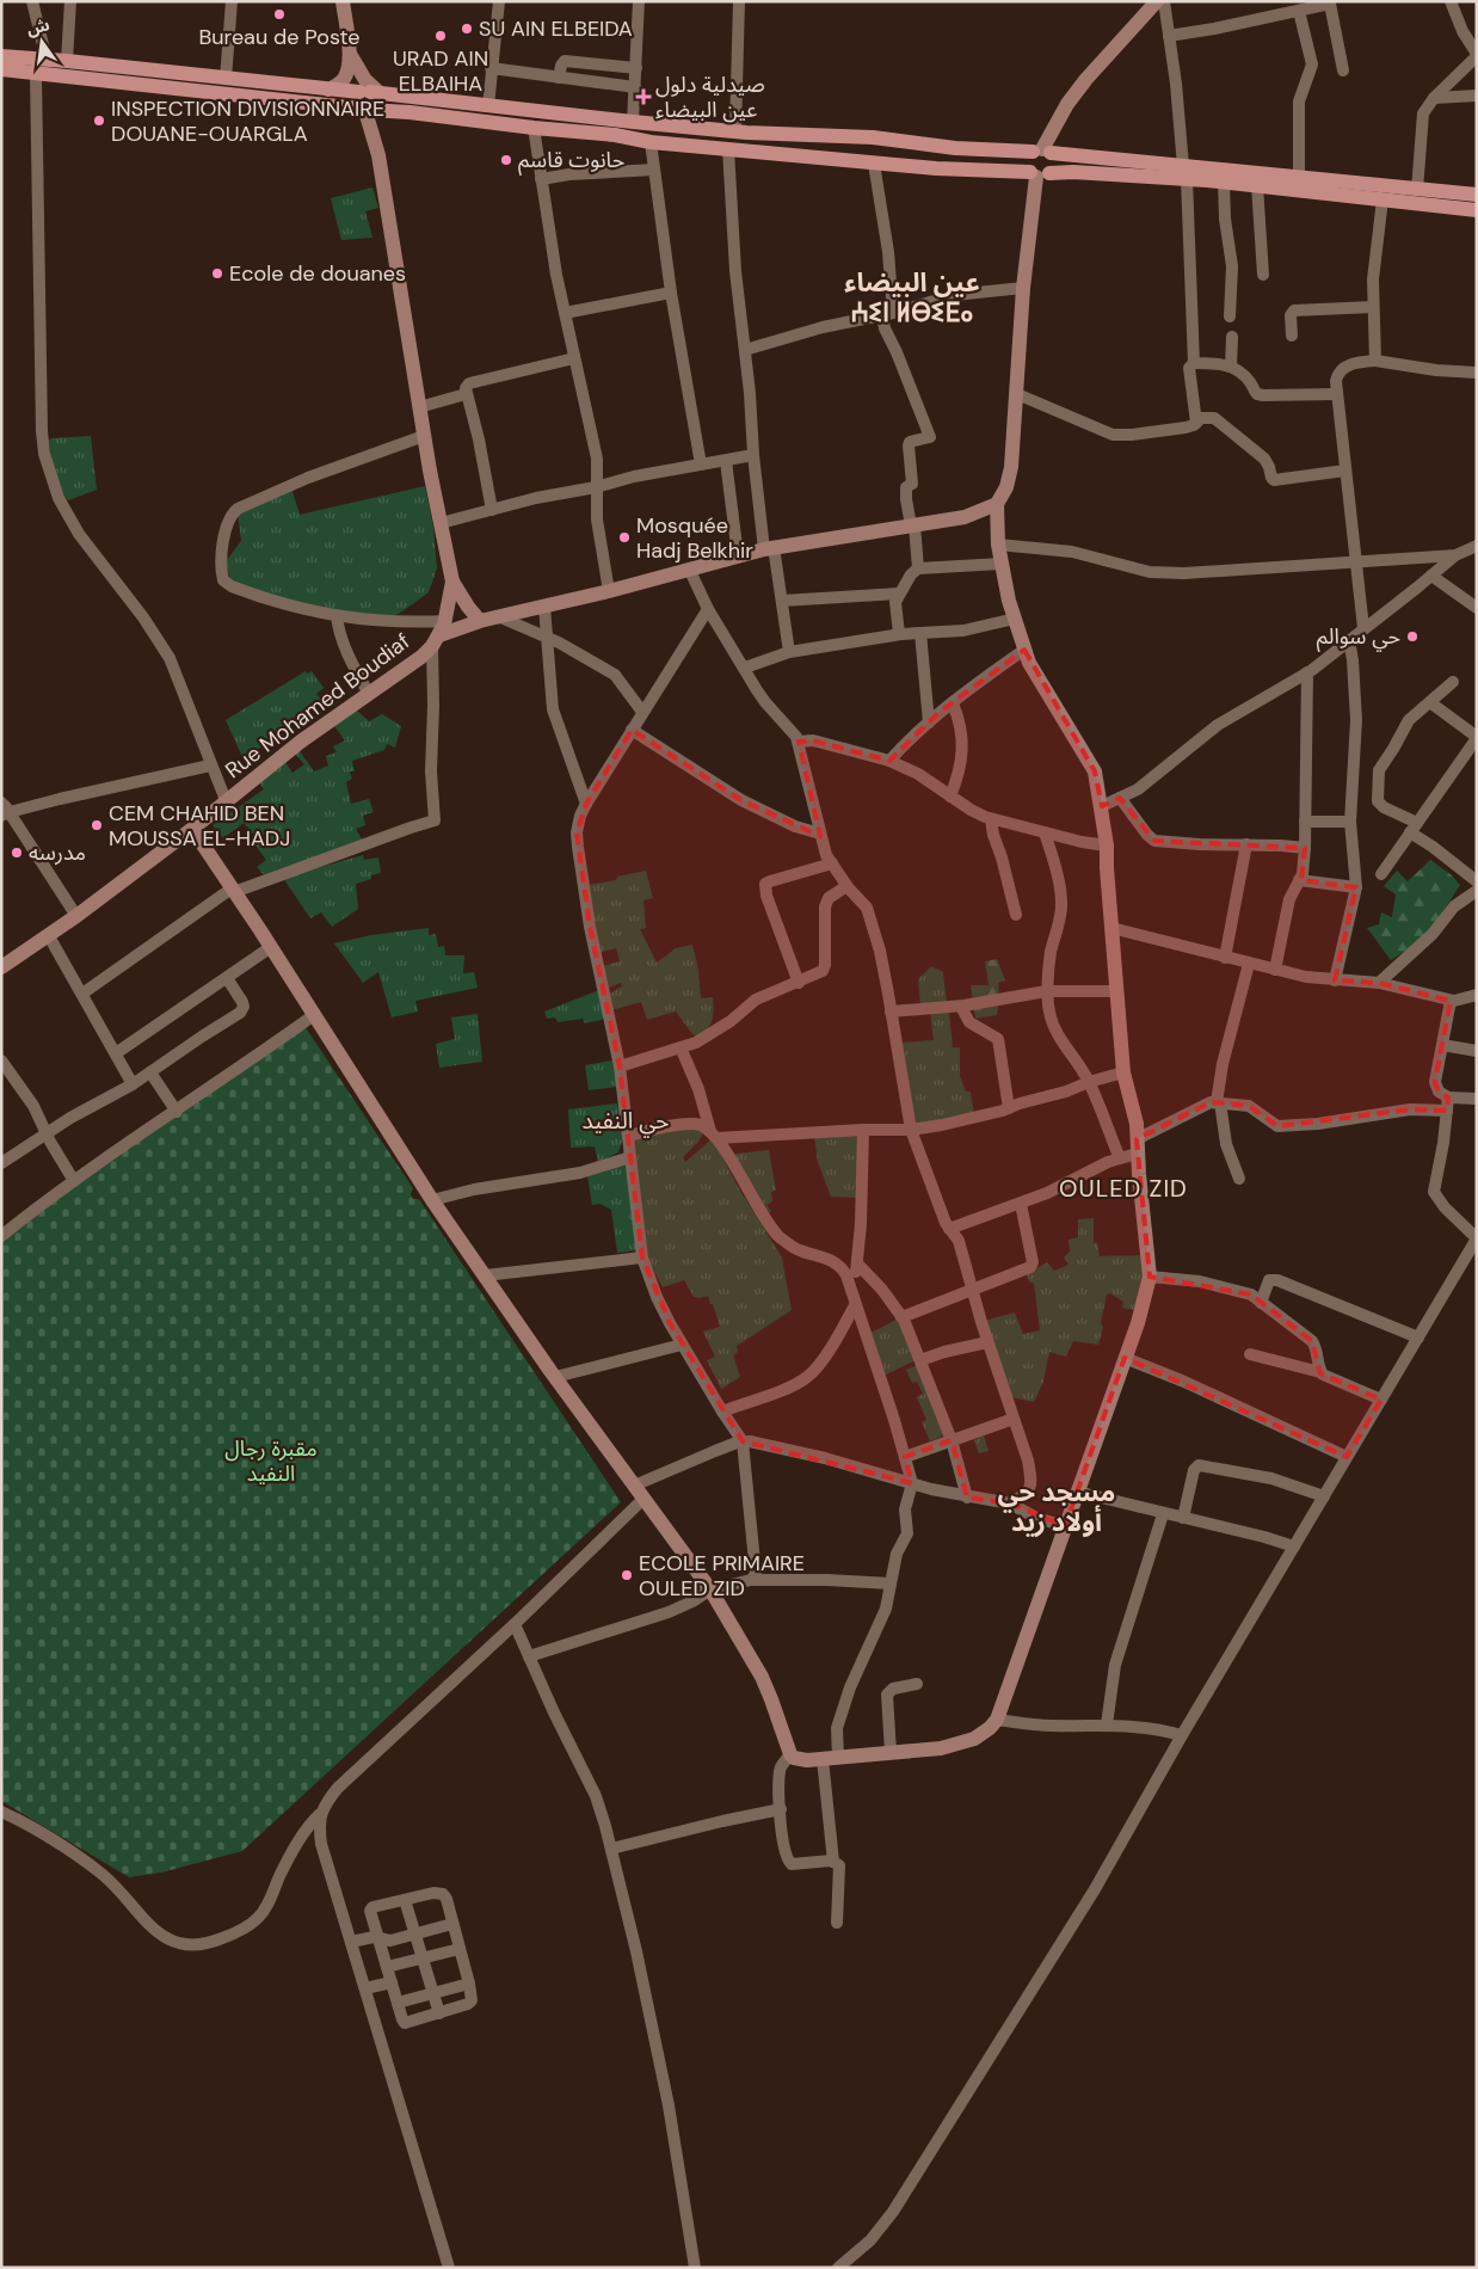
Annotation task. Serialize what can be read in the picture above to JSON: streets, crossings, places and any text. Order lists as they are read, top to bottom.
{
  "streets": {
    "street": ["Rue Mohamed Boudiaf"]
  },
  "districts": [
    "عين البيضاء ⵄⵉⵏ ⵍⴱⵉⴹⴰ",
    "حي النفيد",
    "OULED ZID",
    "مسجد حي أولاد زيد"
  ],
  "parks": ["مقبرة رجال النفيد"],
  "places": {
    "other": [
      "Bureau de Poste",
      "SU AIN ELBEIDA",
      "URAD AIN ELBAIHA",
      "INSPECTION DIVISIONNAIRE DOUANE-OUARGLA",
      "حانوت قاسم",
      "Ecole de douanes",
      "Mosquée Hadj Belkhir",
      "حي سوالم",
      "CEM CHAHID BEN MOUSSA EL-HADJ",
      "مدرسه",
      "ECOLE PRIMAIRE OULED ZID"
    ],
    "health": ["صيدلية دلول عين البيضاء"]
  },
  "north": "top"
}
